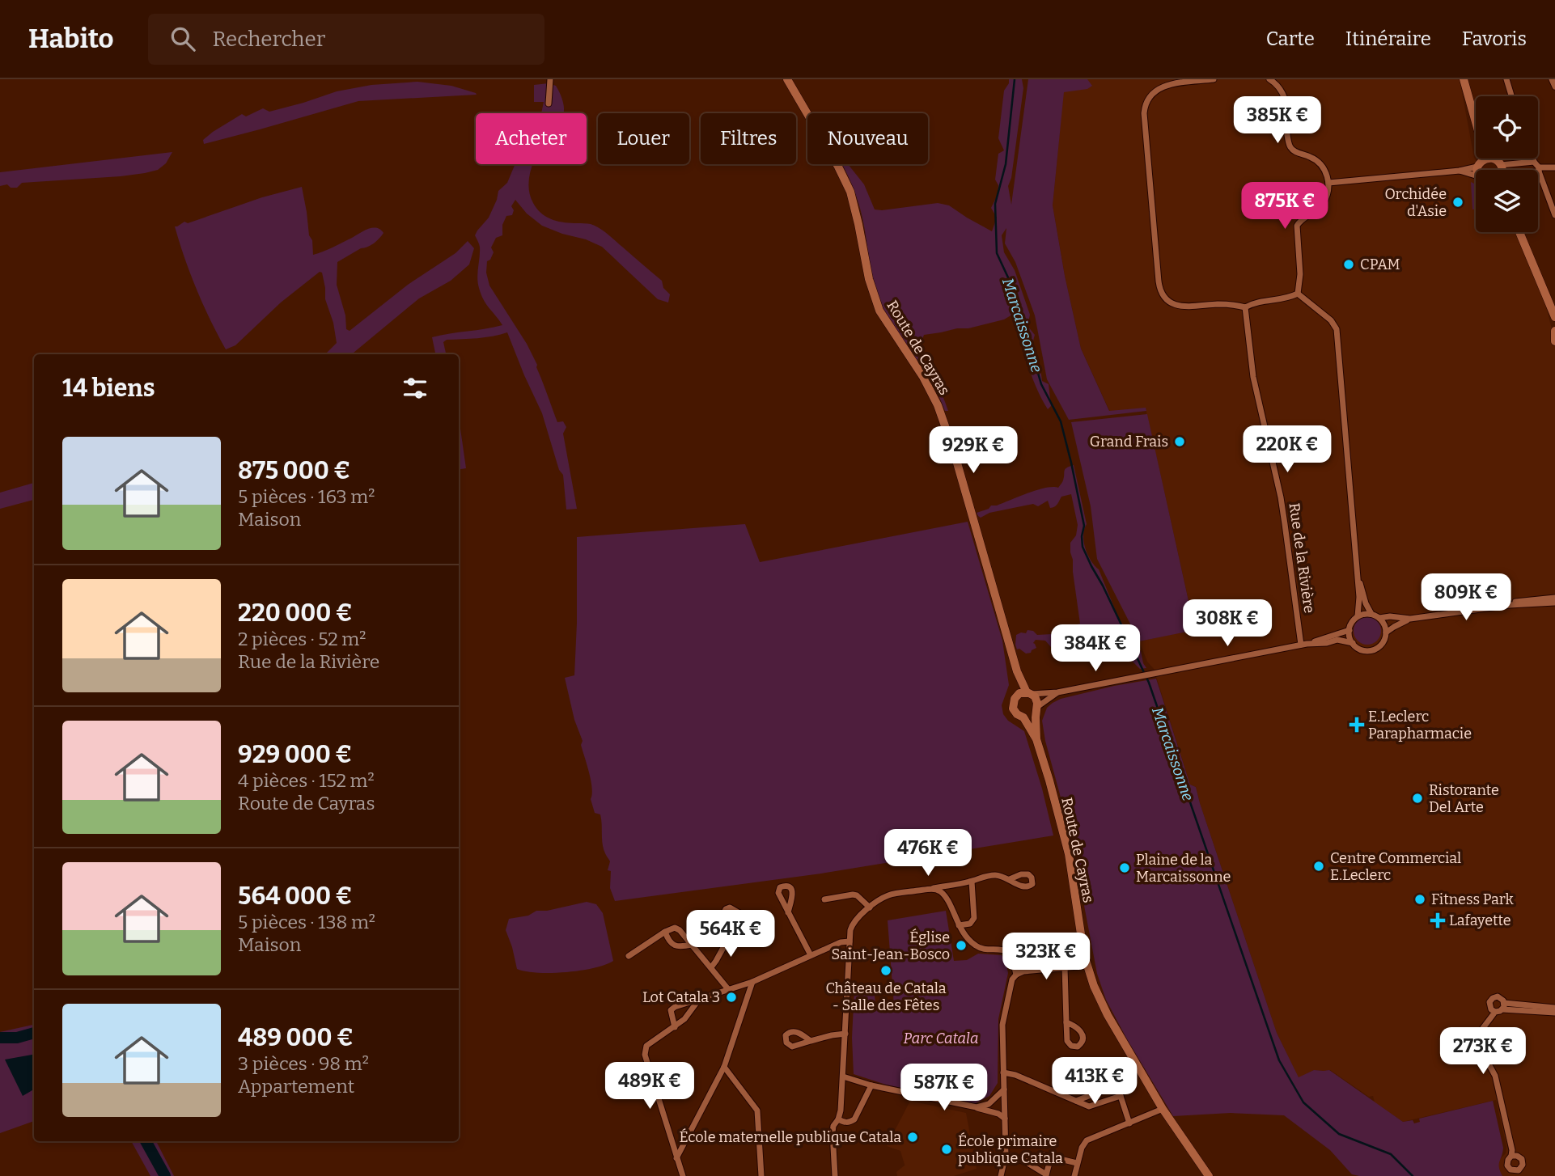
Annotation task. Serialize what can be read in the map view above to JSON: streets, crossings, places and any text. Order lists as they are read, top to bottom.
{
  "streets": {
    "street": ["Route de Cayras", "Rue de la Rivière"]
  },
  "water": ["Marcaissonne"],
  "parks": ["Parc Catala"],
  "places": {
    "other": [
      "Orchidée d'Asie",
      "CPAM",
      "Grand Frais",
      "Ristorante Del Arte",
      "Centre Commercial E.Leclerc",
      "Plaine de la Marcaissonne",
      "Fitness Park",
      "Église Saint-Jean-Bosco",
      "Château de Catala - Salle des Fêtes",
      "Lot Catala 3",
      "École maternelle publique Catala",
      "École primaire publique Catala"
    ],
    "health": ["E.Leclerc Parapharmacie", "Lafayette"]
  },
  "page": {
    "header": "Habito",
    "search": "Rechercher",
    "nav": ["Carte", "Itinéraire", "Favoris"],
    "price": [
      "385K €",
      "875K €",
      "220K €",
      "929K €",
      "809K €",
      "308K €",
      "384K €",
      "476K €",
      "564K €",
      "323K €",
      "273K €",
      "413K €",
      "489K €",
      "587K €"
    ],
    "chip": [
      "Acheter",
      "Louer",
      "Filtres",
      "Nouveau"
    ],
    "heading": "14 biens",
    "list": [
      {
        "name": "875 000 €",
        "note": "5 pièces · 163 m² · Maison"
      },
      {
        "name": "220 000 €",
        "note": "2 pièces · 52 m² · Rue de la Rivière"
      },
      {
        "name": "929 000 €",
        "note": "4 pièces · 152 m² · Route de Cayras"
      },
      {
        "name": "564 000 €",
        "note": "5 pièces · 138 m² · Maison"
      },
      {
        "name": "489 000 €",
        "note": "3 pièces · 98 m² · Appartement"
      }
    ]
  }
}
